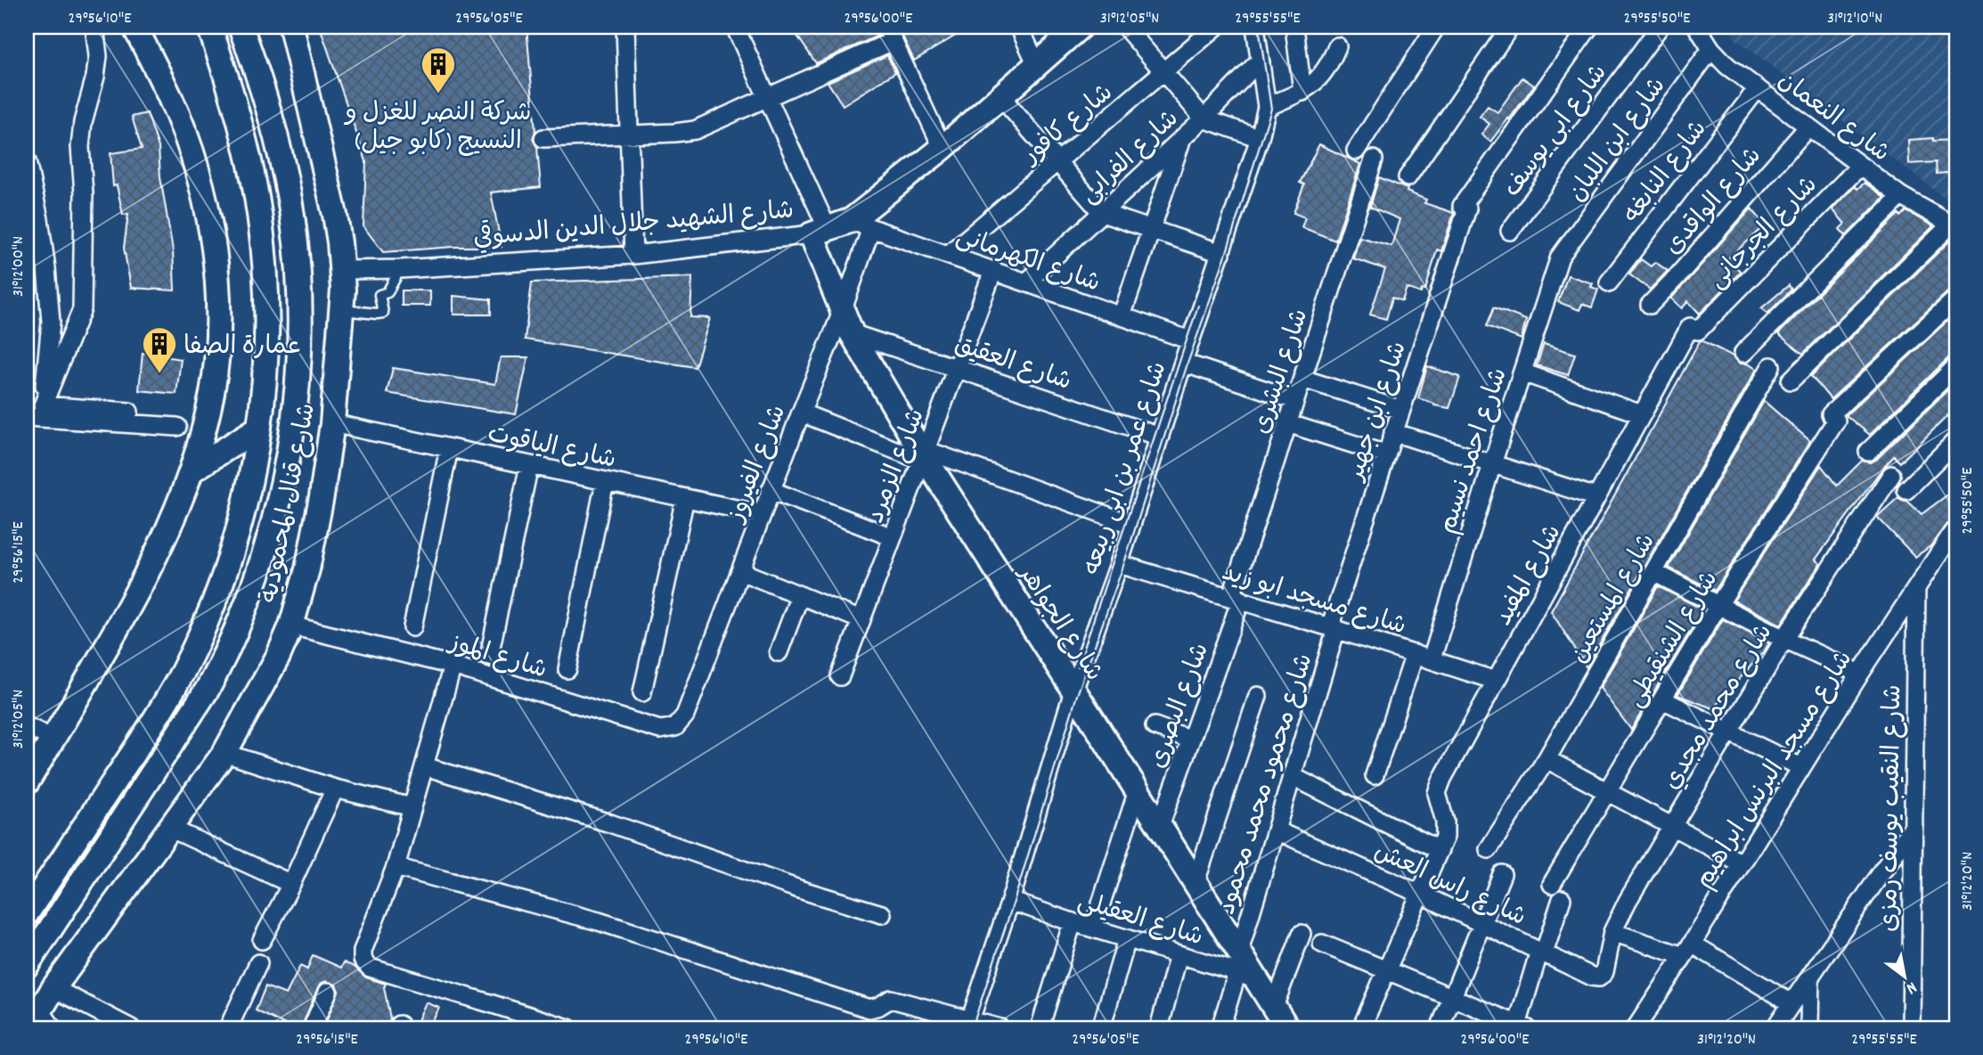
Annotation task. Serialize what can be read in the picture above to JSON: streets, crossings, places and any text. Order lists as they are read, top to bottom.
{
  "streets": {
    "main road": ["شارع الشهيد جلال الدين الدسوقي", "شارع قنال المحمودية", "شارع الجواهر"],
    "street": [
      "شارع النعمان",
      "شارع كافور",
      "شارع ابى يوسف",
      "شارع ابن اللبان",
      "شارع الفرابى",
      "شارع النابغه",
      "شارع الواقدى",
      "شارع الجرجانى",
      "شارع الكهرمانى",
      "شارع العقيق",
      "شارع البشرى",
      "شارع ابن جهير",
      "شارع الياقوت",
      "شارع احمد نسيم",
      "شارع الفيروز",
      "شارع الزمرد",
      "شارع عمر بن ابى ربيعه",
      "شارع المفيد",
      "شارع مسجد ابو زيد",
      "شارع المستعين",
      "شارع الشنقيطى",
      "شارع الموز",
      "شارع البصرى",
      "شارع محمد مجدي",
      "شارع مسجد البرنس ابراهيم",
      "شارع محمود محمد محمود",
      "شارع النقيب يوسف رمزى",
      "شارع راس العش",
      "شارع العقيلى"
    ]
  },
  "crossings": [
    ["شارع النعمان", "شارع ابن اللبان"],
    ["شارع النعمان", "شارع النابغه"],
    ["شارع النعمان", "شارع الواقدى"],
    ["شارع النعمان", "شارع الجرجانى"],
    ["شارع كافور", "شارع الكهرمانى"],
    ["شارع ابن اللبان", "شارع احمد نسيم"],
    ["شارع الفرابى", "شارع الكهرمانى"],
    ["شارع الفرابى", "شارع عمر بن ابى ربيعه"],
    ["شارع الشهيد جلال الدين الدسوقي", "شارع الكهرمانى"],
    ["شارع الشهيد جلال الدين الدسوقي", "شارع الفيروز"],
    ["شارع الشهيد جلال الدين الدسوقي", "شارع قنال المحمودية"],
    ["شارع الشهيد جلال الدين الدسوقي", "شارع الجواهر"],
    ["شارع الجرجانى", "شارع المفيد"],
    ["شارع الكهرمانى", "شارع الفيروز"],
    ["شارع الكهرمانى", "شارع الزمرد"],
    ["شارع الكهرمانى", "شارع عمر بن ابى ربيعه"],
    ["شارع العقيق", "شارع الفيروز"],
    ["شارع العقيق", "شارع الزمرد"],
    ["شارع العقيق", "شارع عمر بن ابى ربيعه"],
    ["شارع العقيق", "شارع الجواهر"],
    ["شارع البشرى", "شارع مسجد ابو زيد"],
    ["شارع البشرى", "شارع البصرى"],
    ["شارع ابن جهير", "شارع مسجد ابو زيد"],
    ["شارع ابن جهير", "شارع محمود محمد محمود"],
    ["شارع الياقوت", "شارع الفيروز"],
    ["شارع الياقوت", "شارع قنال المحمودية"],
    ["شارع احمد نسيم", "شارع مسجد ابو زيد"],
    ["شارع الفيروز", "شارع الجواهر"],
    ["شارع الفيروز", "شارع الموز"],
    ["شارع الزمرد", "شارع الجواهر"],
    ["شارع عمر بن ابى ربيعه", "شارع مسجد ابو زيد"],
    ["شارع عمر بن ابى ربيعه", "شارع الجواهر"],
    ["شارع عمر بن ابى ربيعه", "شارع العقيلى"],
    ["شارع قنال المحمودية", "شارع الموز"],
    ["شارع المفيد", "شارع مسجد ابو زيد"],
    ["شارع المفيد", "شارع راس العش"],
    ["شارع مسجد ابو زيد", "شارع البصرى"],
    ["شارع مسجد ابو زيد", "شارع محمود محمد محمود"],
    ["شارع الجواهر", "شارع البصرى"],
    ["شارع الجواهر", "شارع محمود محمد محمود"],
    ["شارع الجواهر", "شارع العقيلى"],
    ["شارع محمد مجدي", "شارع راس العش"],
    ["شارع مسجد البرنس ابراهيم", "شارع النقيب يوسف رمزى"],
    ["شارع محمود محمد محمود", "شارع راس العش"],
    ["شارع محمود محمد محمود", "شارع العقيلى"]
  ],
  "places": {
    "building": ["شركة النصر للغزل و النسيج (كابو جيل)", "عمارة الصفا"]
  },
  "north": "bottom right",
  "coordinates": [
    "29°56'10\"E",
    "29°56'05\"E",
    "29°56'00\"E",
    "31°12'05\"N",
    "29°55'55\"E",
    "29°55'50\"E",
    "31°12'10\"N",
    "31°12'00\"N",
    "29°56'15\"E",
    "31°12'20\"N"
  ]
}
